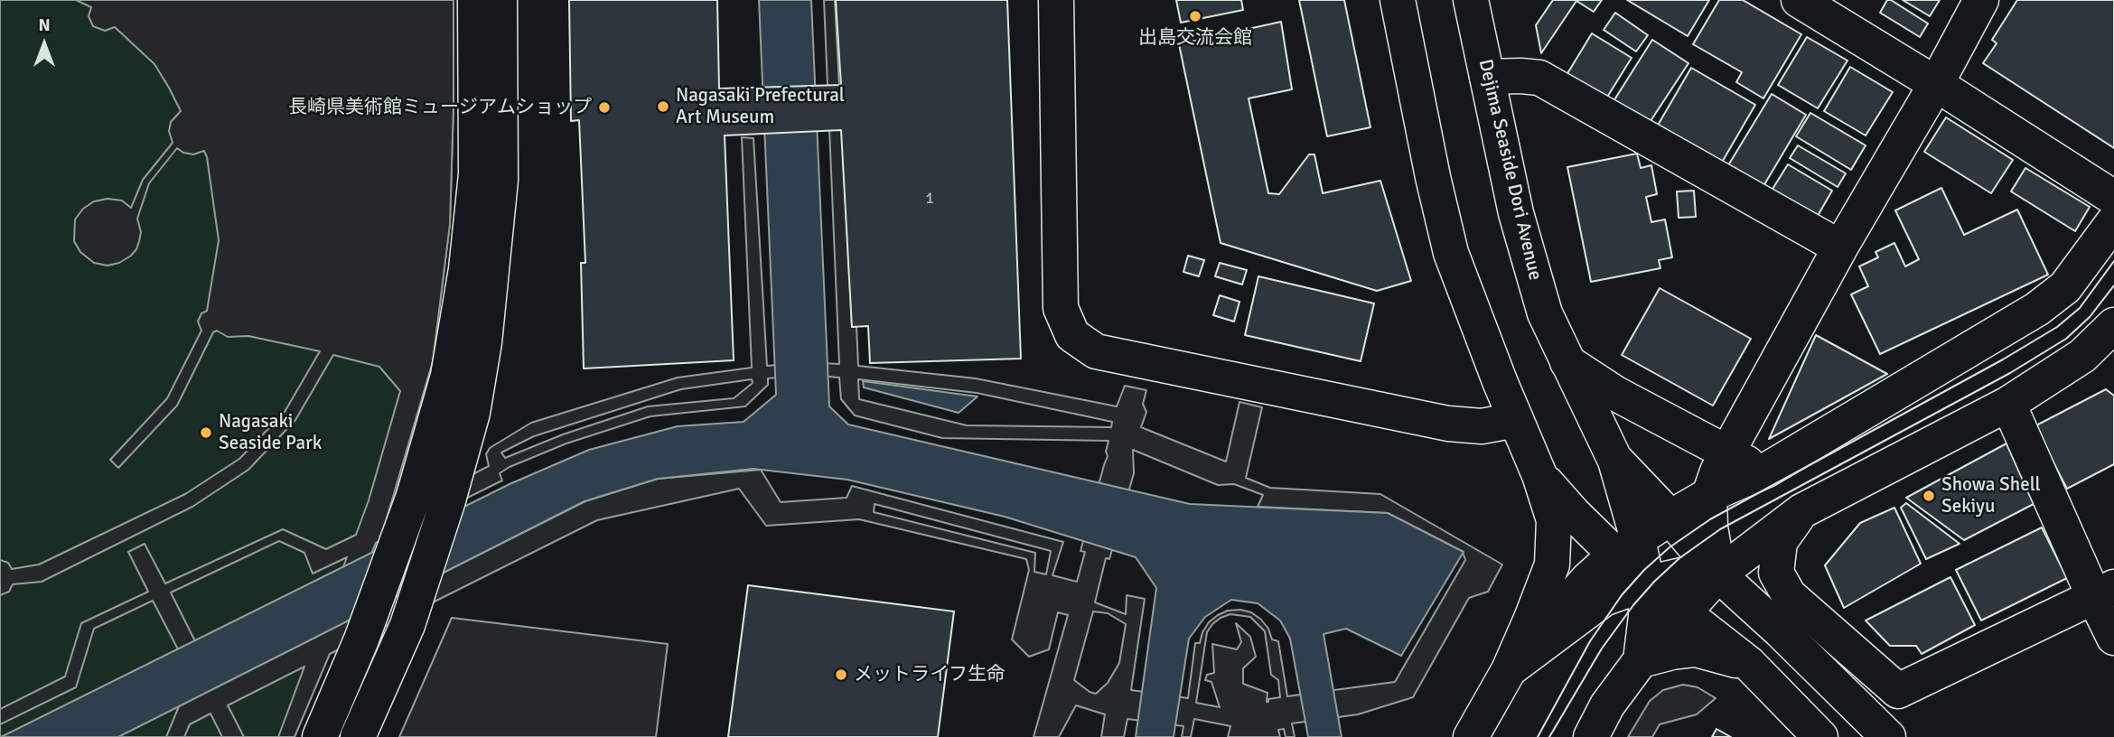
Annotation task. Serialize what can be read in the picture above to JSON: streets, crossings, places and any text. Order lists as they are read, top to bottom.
{
  "streets": {
    "main road": ["Dejima Seaside Dori Avenue"]
  },
  "places": [
    "出島交流会館",
    "Nagasaki Prefectural Art Museum",
    "長崎県美術館ミュージアムショップ",
    "Nagasaki Seaside Park",
    "Showa Shell Sekiyu",
    "メットライフ生命"
  ],
  "house_numbers": ["1"],
  "north": "top"
}
